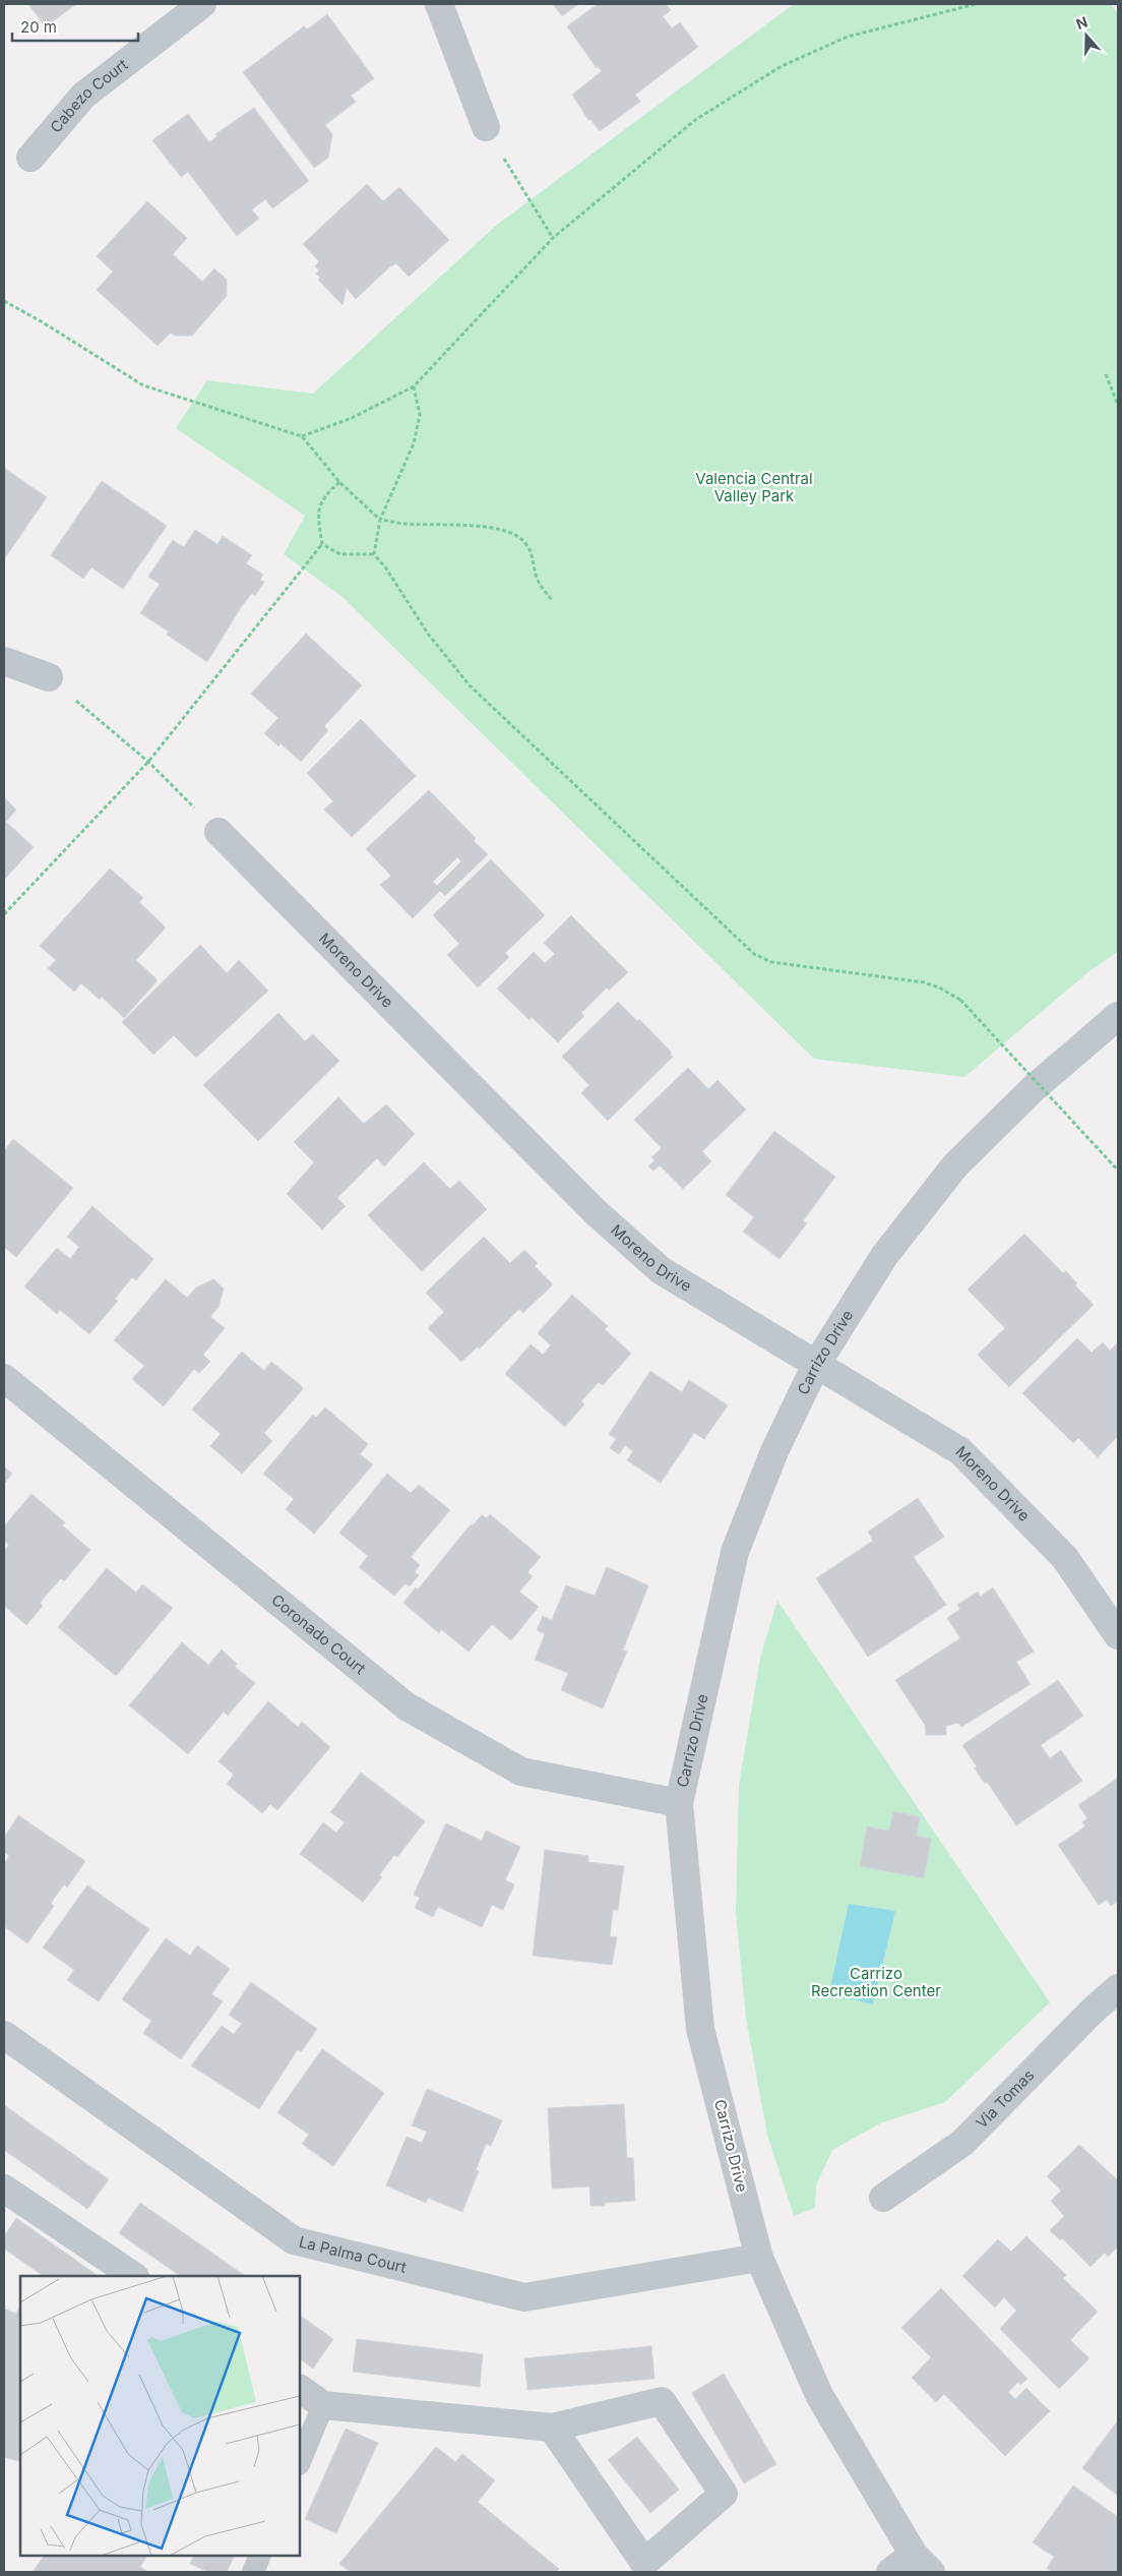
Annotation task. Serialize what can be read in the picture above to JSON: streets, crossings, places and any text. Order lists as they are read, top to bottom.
{
  "streets": {
    "street": [
      "Cabezo Court",
      "Moreno Drive",
      "Carrizo Drive",
      "Coronado Court",
      "Via Tomas",
      "La Palma Court"
    ]
  },
  "crossings": [
    ["Moreno Drive", "Carrizo Drive"],
    ["Carrizo Drive", "Coronado Court"],
    ["Carrizo Drive", "La Palma Court"]
  ],
  "parks": ["Valencia Central Valley Park", "Carrizo Recreation Center"],
  "scale_bar": "20 m",
  "north": "top"
}
